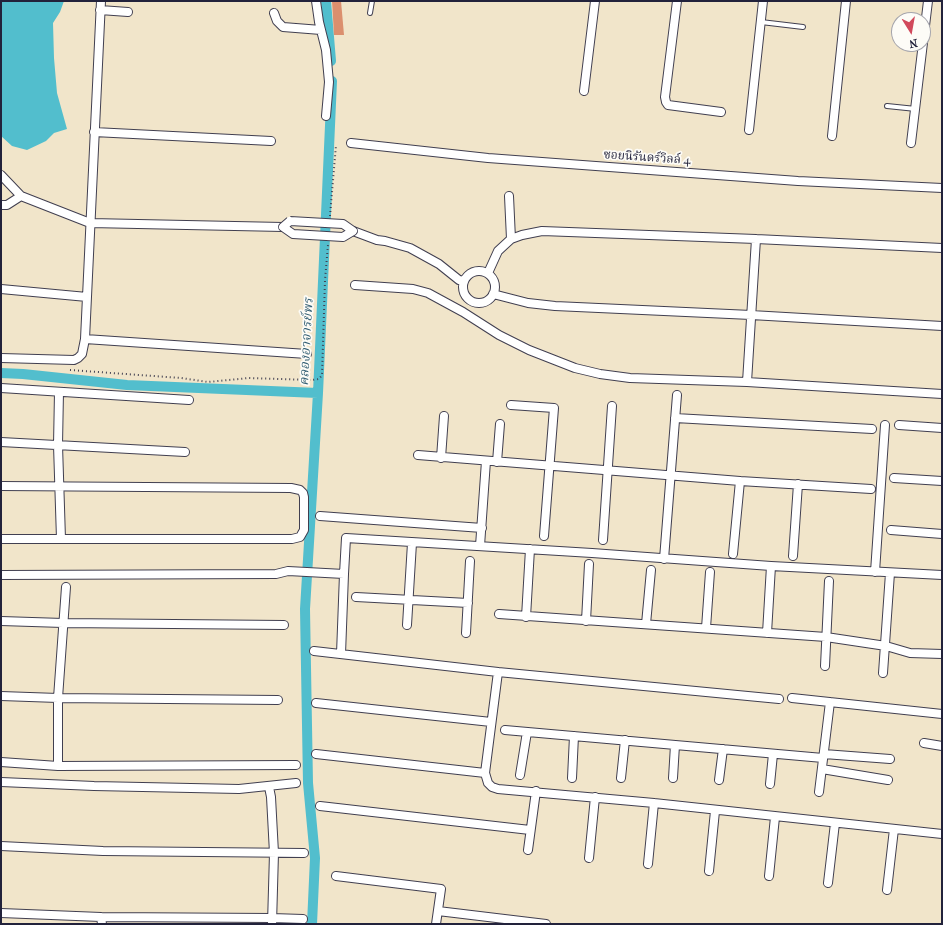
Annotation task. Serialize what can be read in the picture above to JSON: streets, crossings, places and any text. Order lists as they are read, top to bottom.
{
  "streets": {
    "street": ["ซอยนิรันดร์วิลล์ 4"]
  },
  "water": ["คลองอาจารย์พร"],
  "north": "bottom"
}
